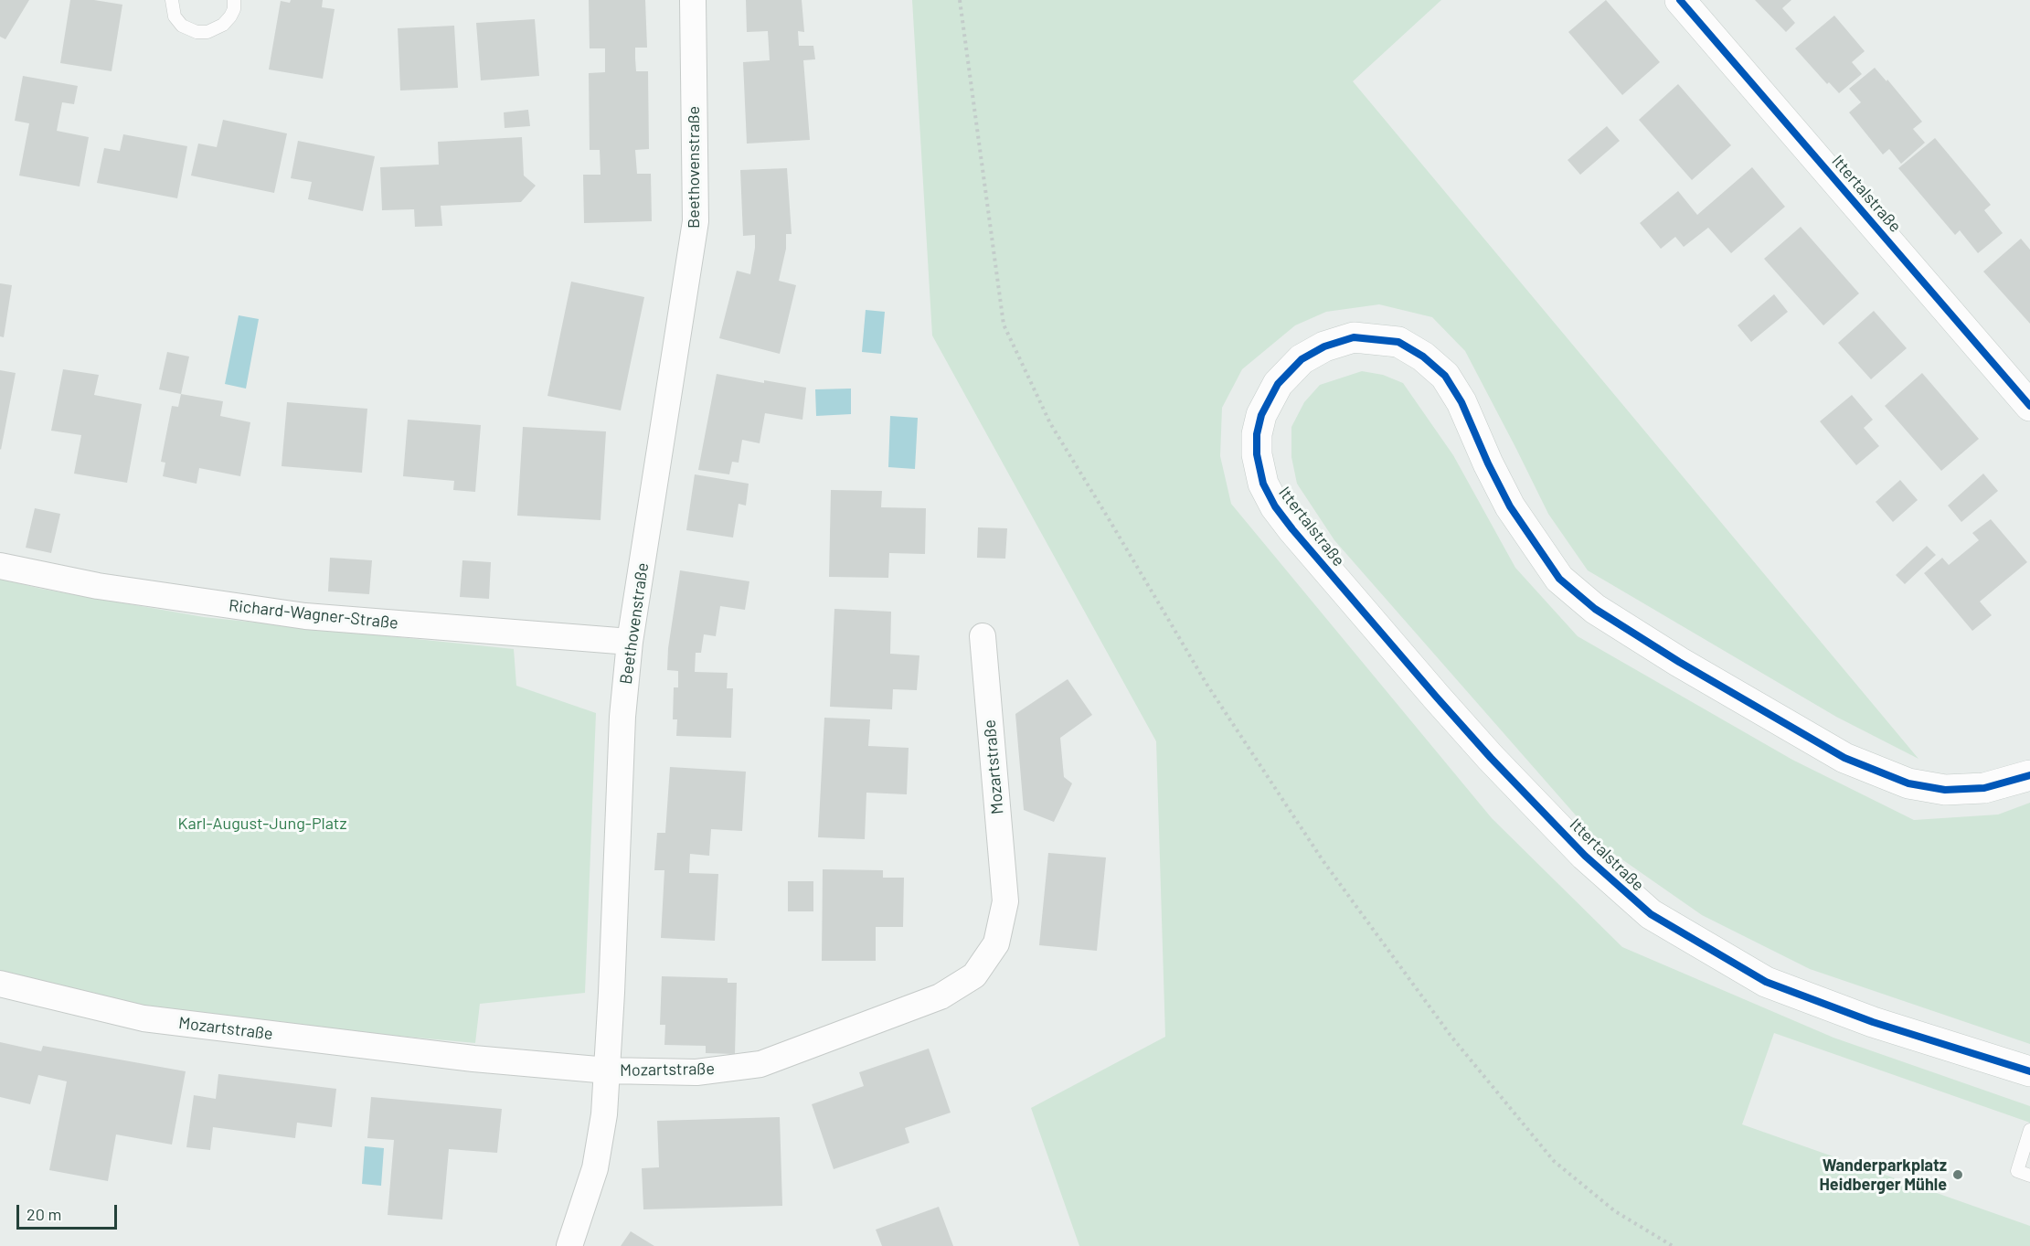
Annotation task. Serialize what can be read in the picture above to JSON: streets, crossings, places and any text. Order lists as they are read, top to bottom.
{
  "streets": {
    "main road": ["Ittertalstraße"],
    "street": ["Beethovenstraße", "Richard-Wagner-Straße", "Mozartstraße"]
  },
  "crossings": [
    ["Beethovenstraße", "Richard-Wagner-Straße"],
    ["Beethovenstraße", "Mozartstraße"]
  ],
  "parks": ["Karl-August-Jung-Platz"],
  "places": ["Wanderparkplatz Heidberger Mühle"],
  "scale_bar": "20 m"
}
